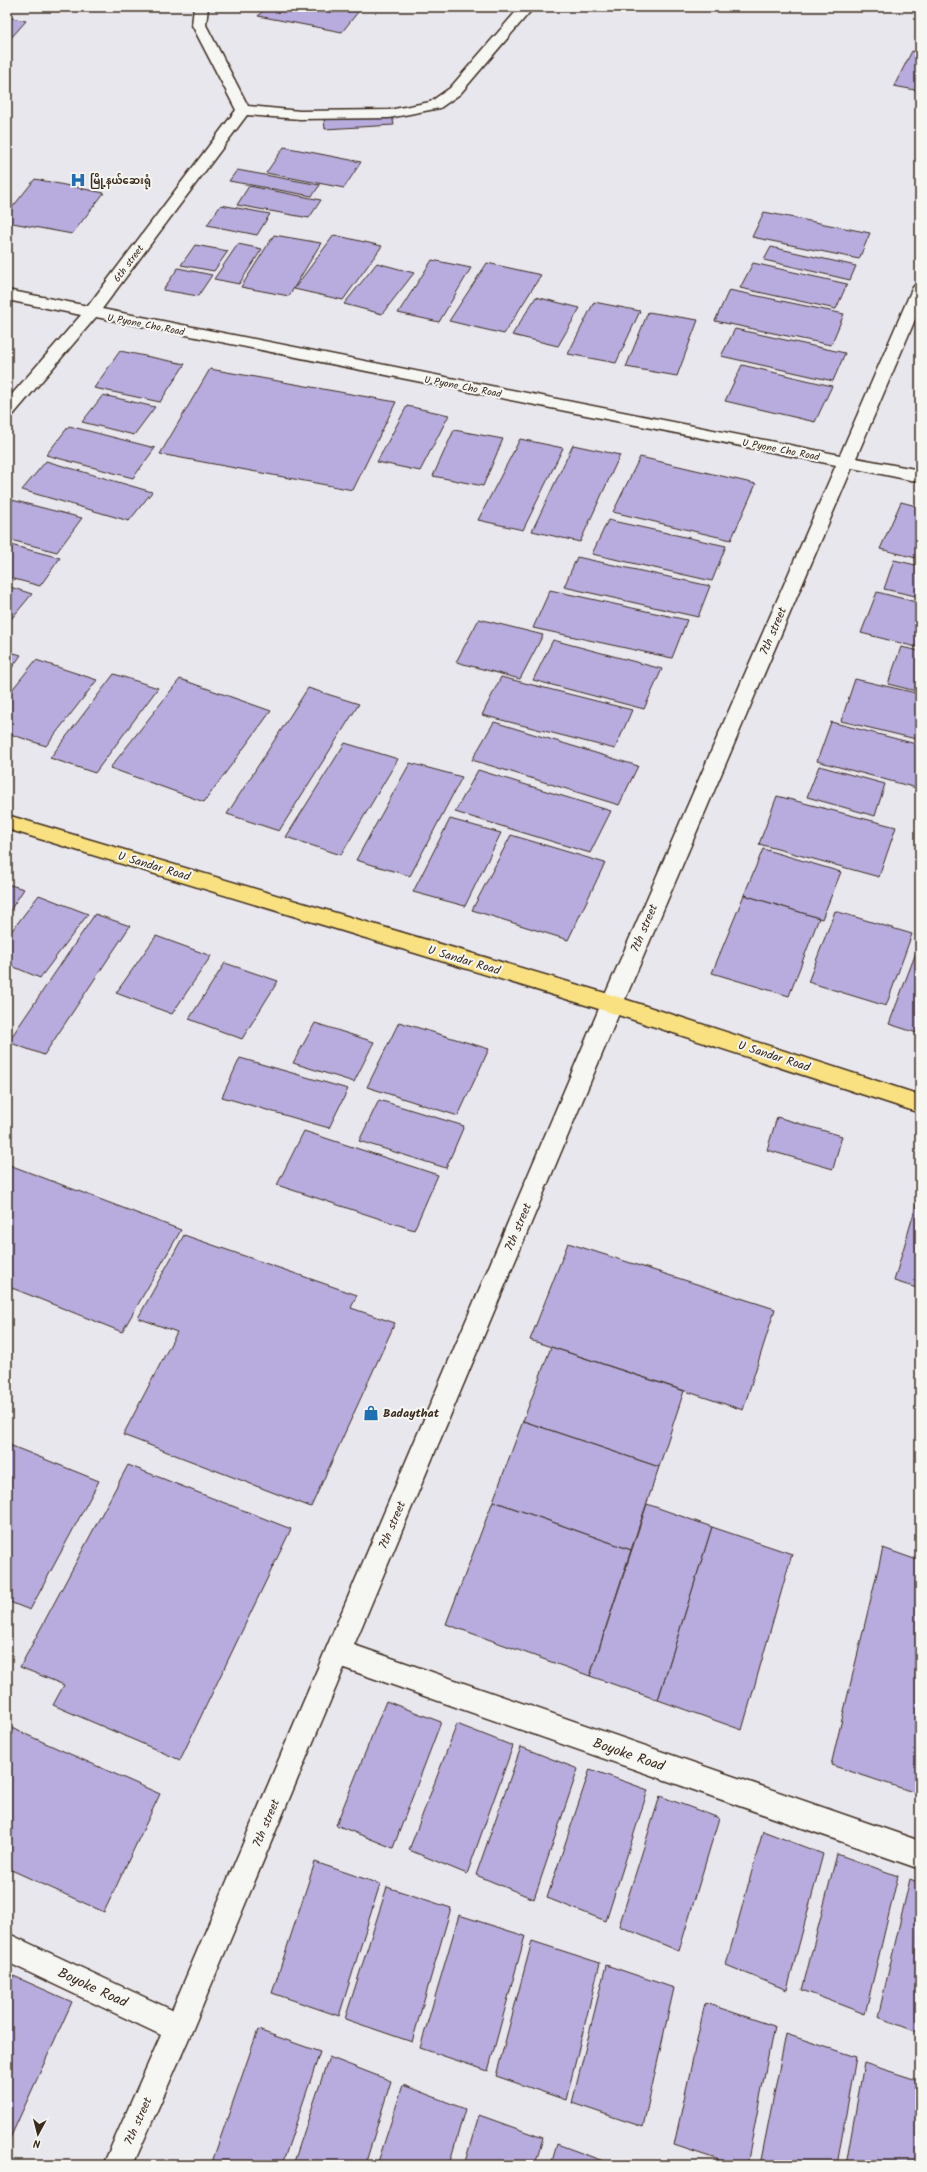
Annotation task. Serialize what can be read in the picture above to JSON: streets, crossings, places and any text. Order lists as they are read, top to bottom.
{
  "streets": {
    "main road": ["U Sandar Road"],
    "street": [
      "6th street",
      "U Pyone Cho Road",
      "7th street",
      "Boyoke Road"
    ]
  },
  "crossings": [
    ["6th street", "U Pyone Cho Road"],
    ["U Pyone Cho Road", "7th street"],
    ["7th street", "U Sandar Road"],
    ["7th street", "Boyoke Road"]
  ],
  "places": {
    "hospital": ["မြို့နယ်ဆေးရုံ"],
    "shop": ["Badaythat"]
  },
  "north": "bottom"
}
